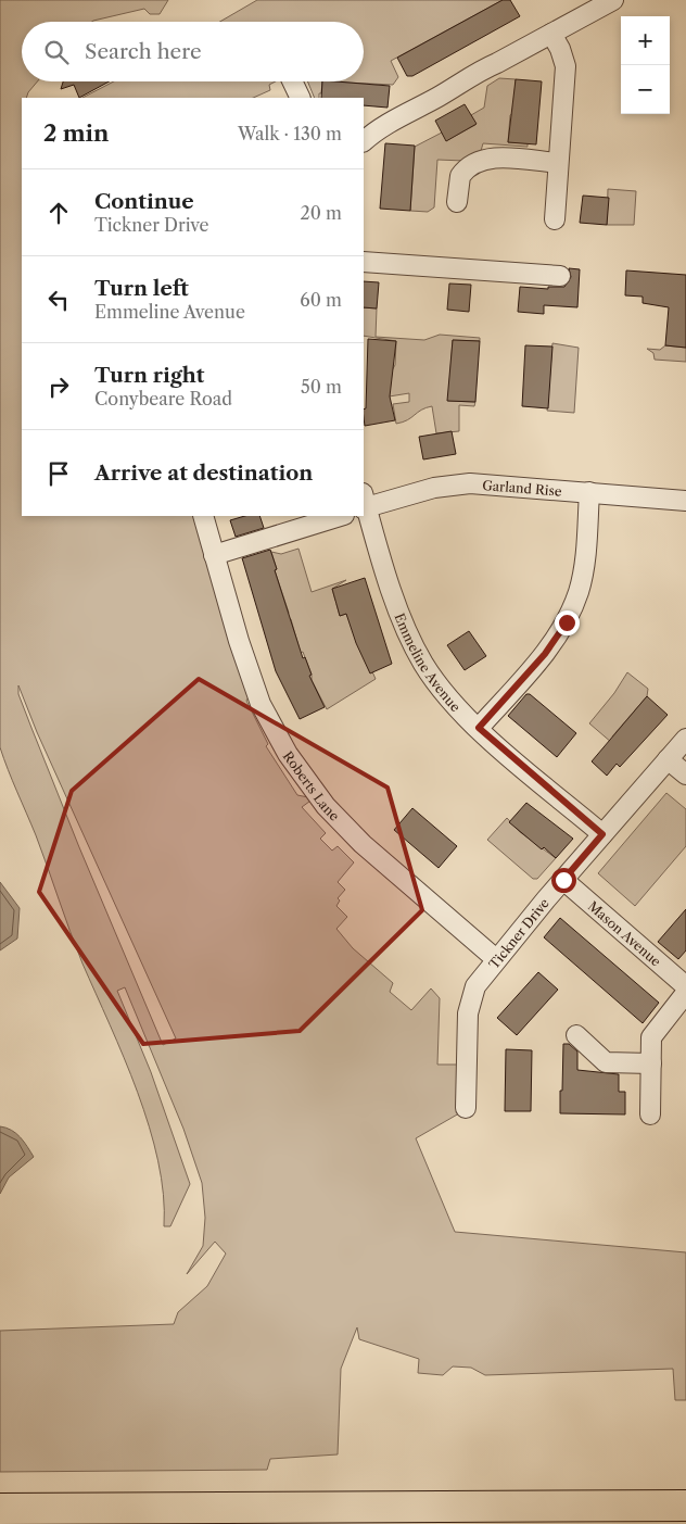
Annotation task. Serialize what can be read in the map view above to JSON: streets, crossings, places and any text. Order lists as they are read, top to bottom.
{
  "streets": {
    "street": [
      "Garland Rise",
      "Emmeline Avenue",
      "Roberts Lane",
      "Tickner Drive",
      "Mason Avenue"
    ]
  },
  "crossings": [
    ["Garland Rise", "Emmeline Avenue"],
    ["Emmeline Avenue", "Tickner Drive"],
    ["Roberts Lane", "Tickner Drive"],
    ["Tickner Drive", "Mason Avenue"]
  ],
  "page": {
    "map_buttons": ["+", "−"],
    "search": "Search here",
    "heading": ["2 min", "Walk · 130 m"],
    "list": [
      ["Continue", "Tickner Drive", "20 m"],
      ["Turn left", "Emmeline Avenue", "60 m"],
      ["Turn right", "Conybeare Road", "50 m"],
      "Arrive at destination"
    ]
  }
}
